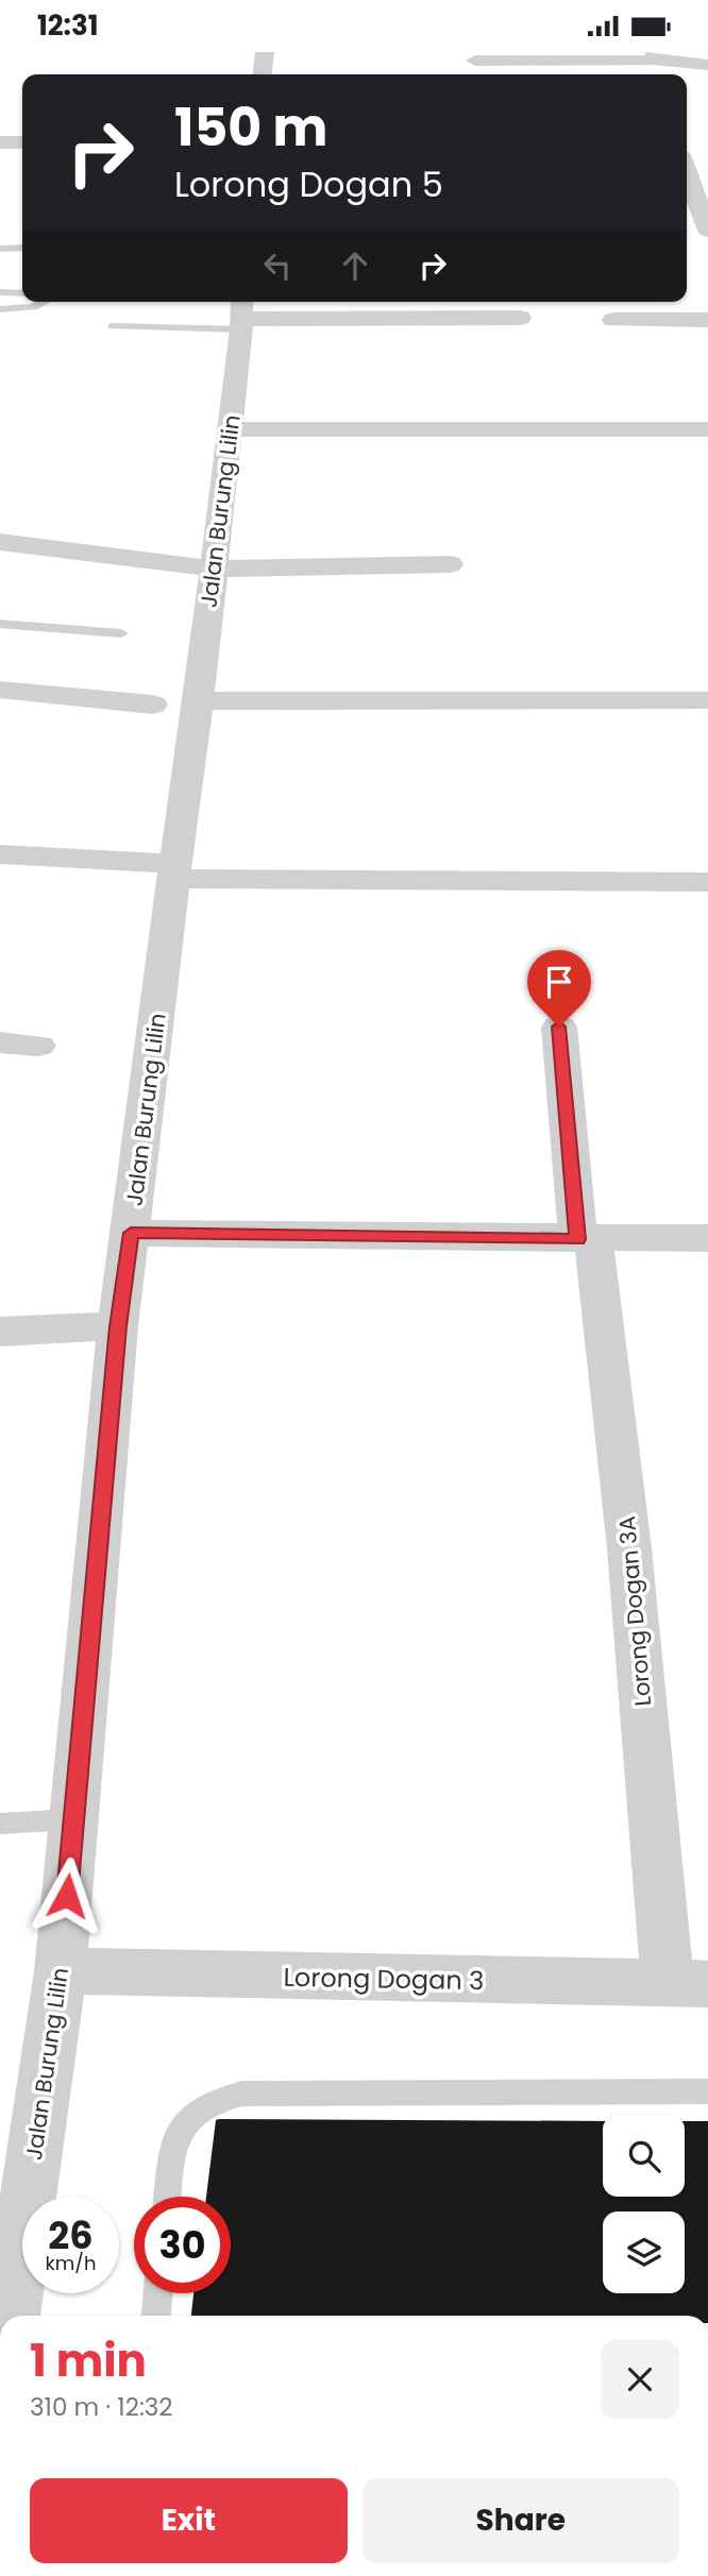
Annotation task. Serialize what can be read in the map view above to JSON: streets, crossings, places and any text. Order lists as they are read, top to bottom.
{
  "streets": {
    "street": ["Jalan Burung Lilin", "Lorong Dogan 3A", "Lorong Dogan 3"]
  },
  "crossings": [
    ["Jalan Burung Lilin", "Lorong Dogan 3"],
    ["Lorong Dogan 3A", "Lorong Dogan 3"]
  ],
  "page": {
    "status": "12:31",
    "turn": ["150 m", "Lorong Dogan 5"],
    "speed": "26 km/h",
    "limit": "30",
    "heading": ["1 min", "310 m · 12:32"],
    "buttons": ["Exit", "Share"]
  }
}
